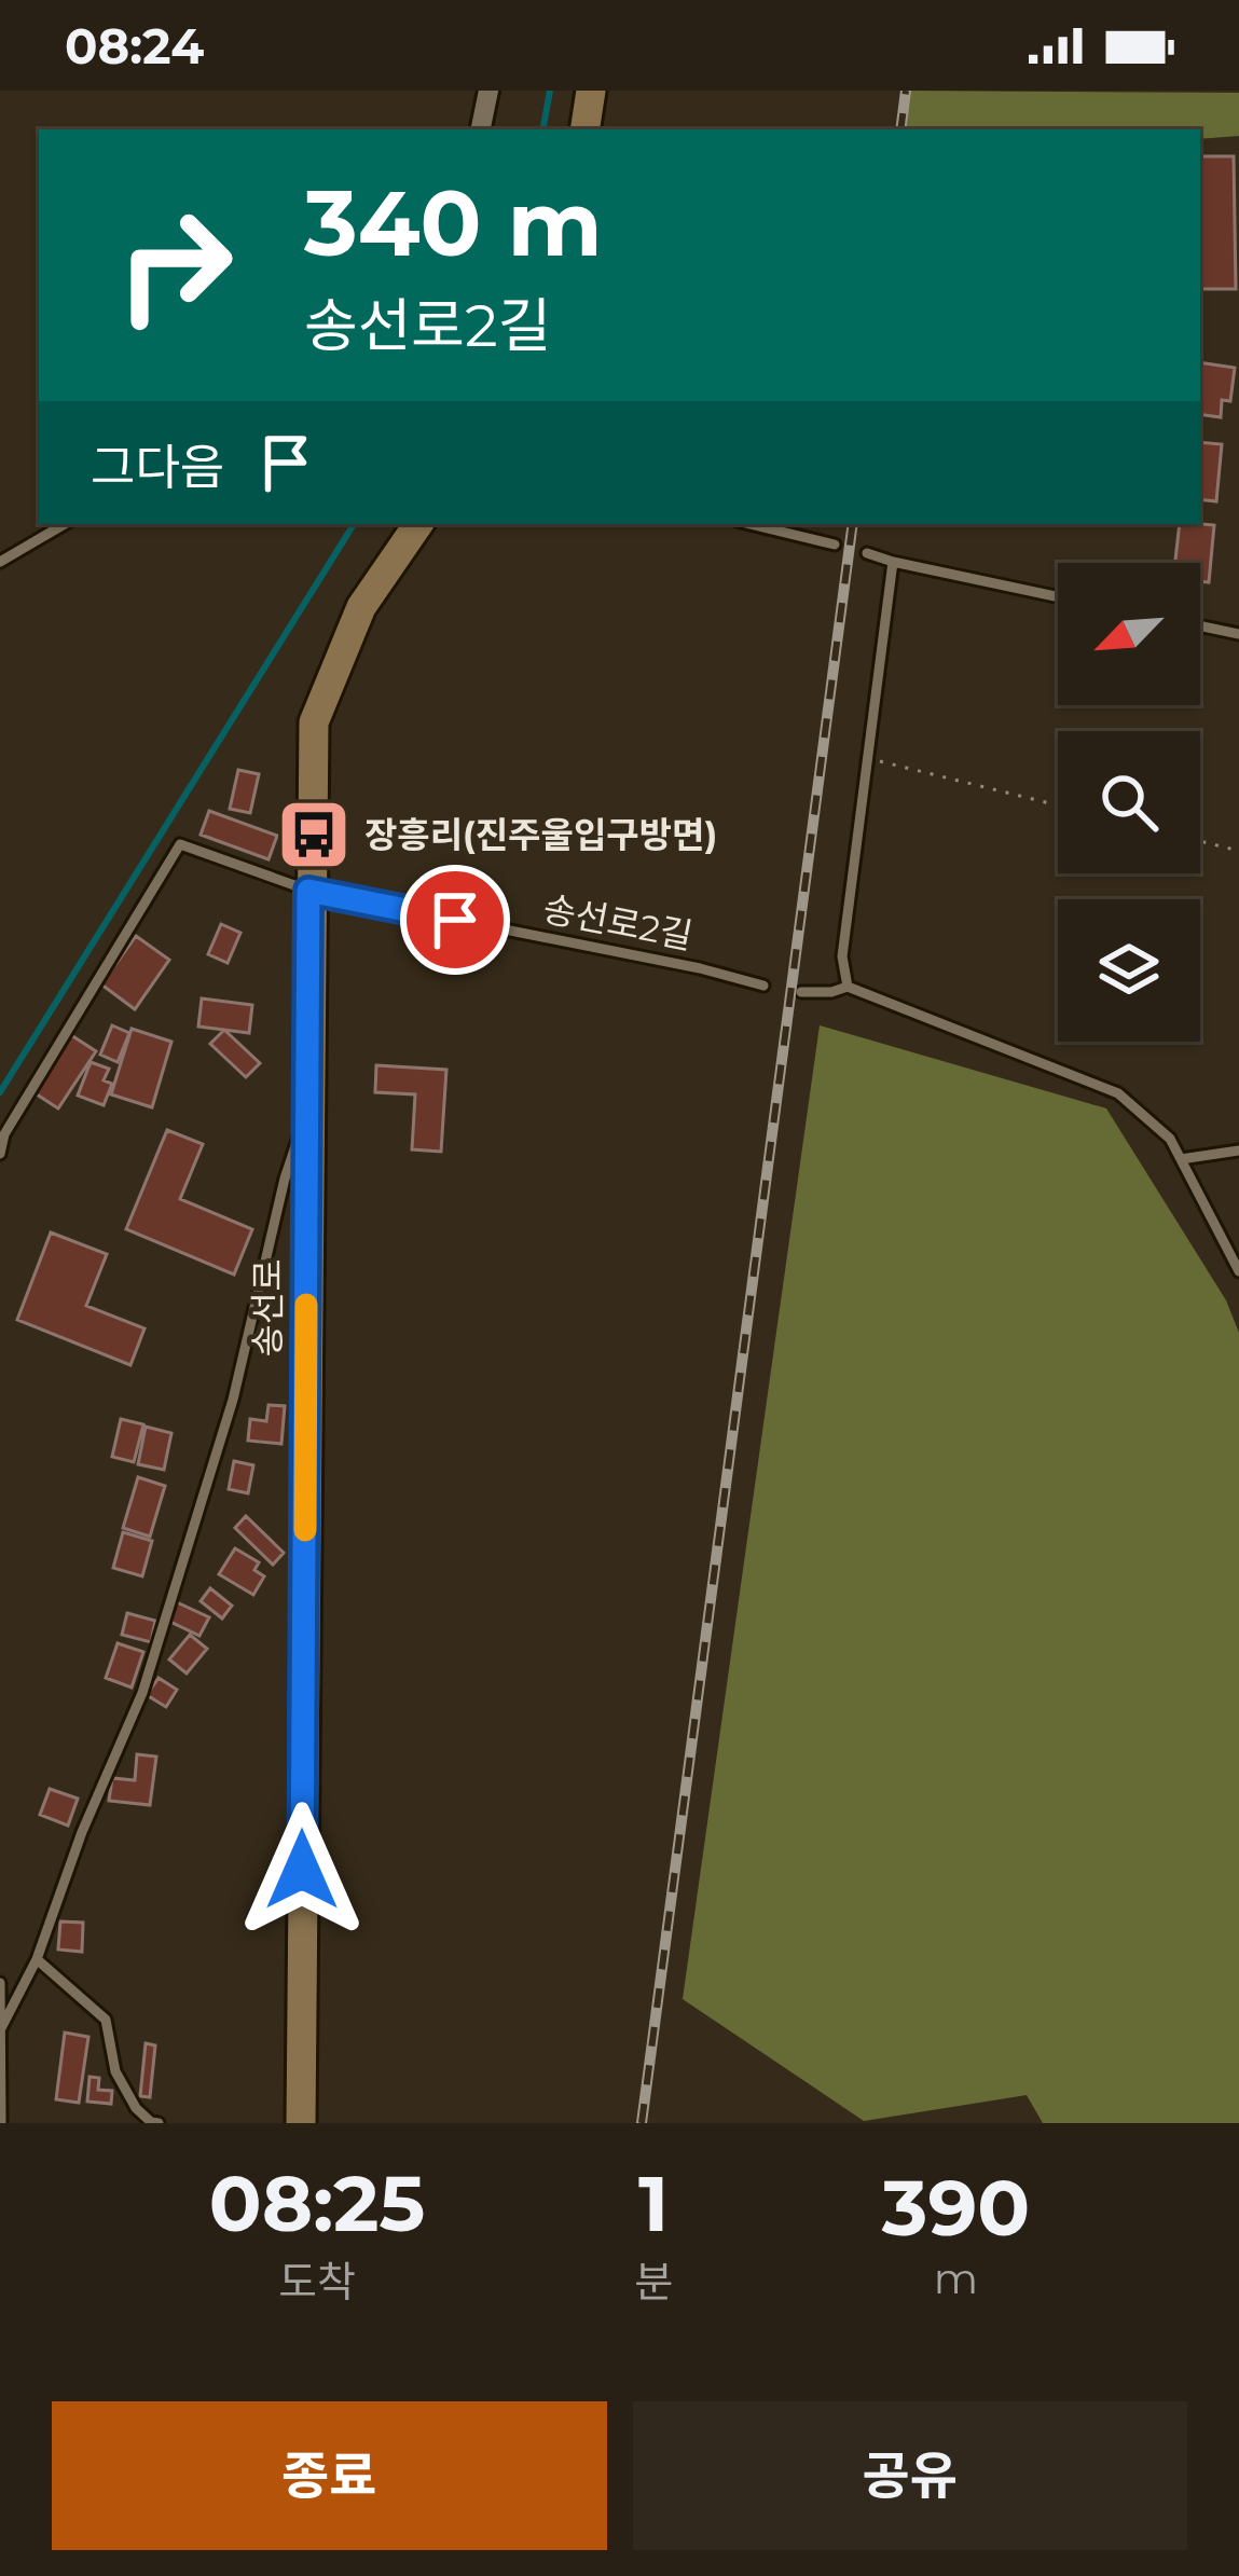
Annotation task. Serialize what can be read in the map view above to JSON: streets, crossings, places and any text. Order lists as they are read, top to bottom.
{
  "streets": {
    "street": ["송선로"],
    "lane": ["송선로2길"]
  },
  "crossings": [
    ["송선로2길", "송선로"]
  ],
  "places": {
    "bus stop": ["장흥리(진주울입구방면)"]
  },
  "north": "bottom left",
  "page": {
    "status": "08:24",
    "turn": ["340 m", "송선로2길"],
    "then": "그다음",
    "eta": [
      "08:25",
      "도착",
      "1",
      "분",
      "390",
      "m"
    ],
    "buttons": ["종료", "공유"]
  }
}
